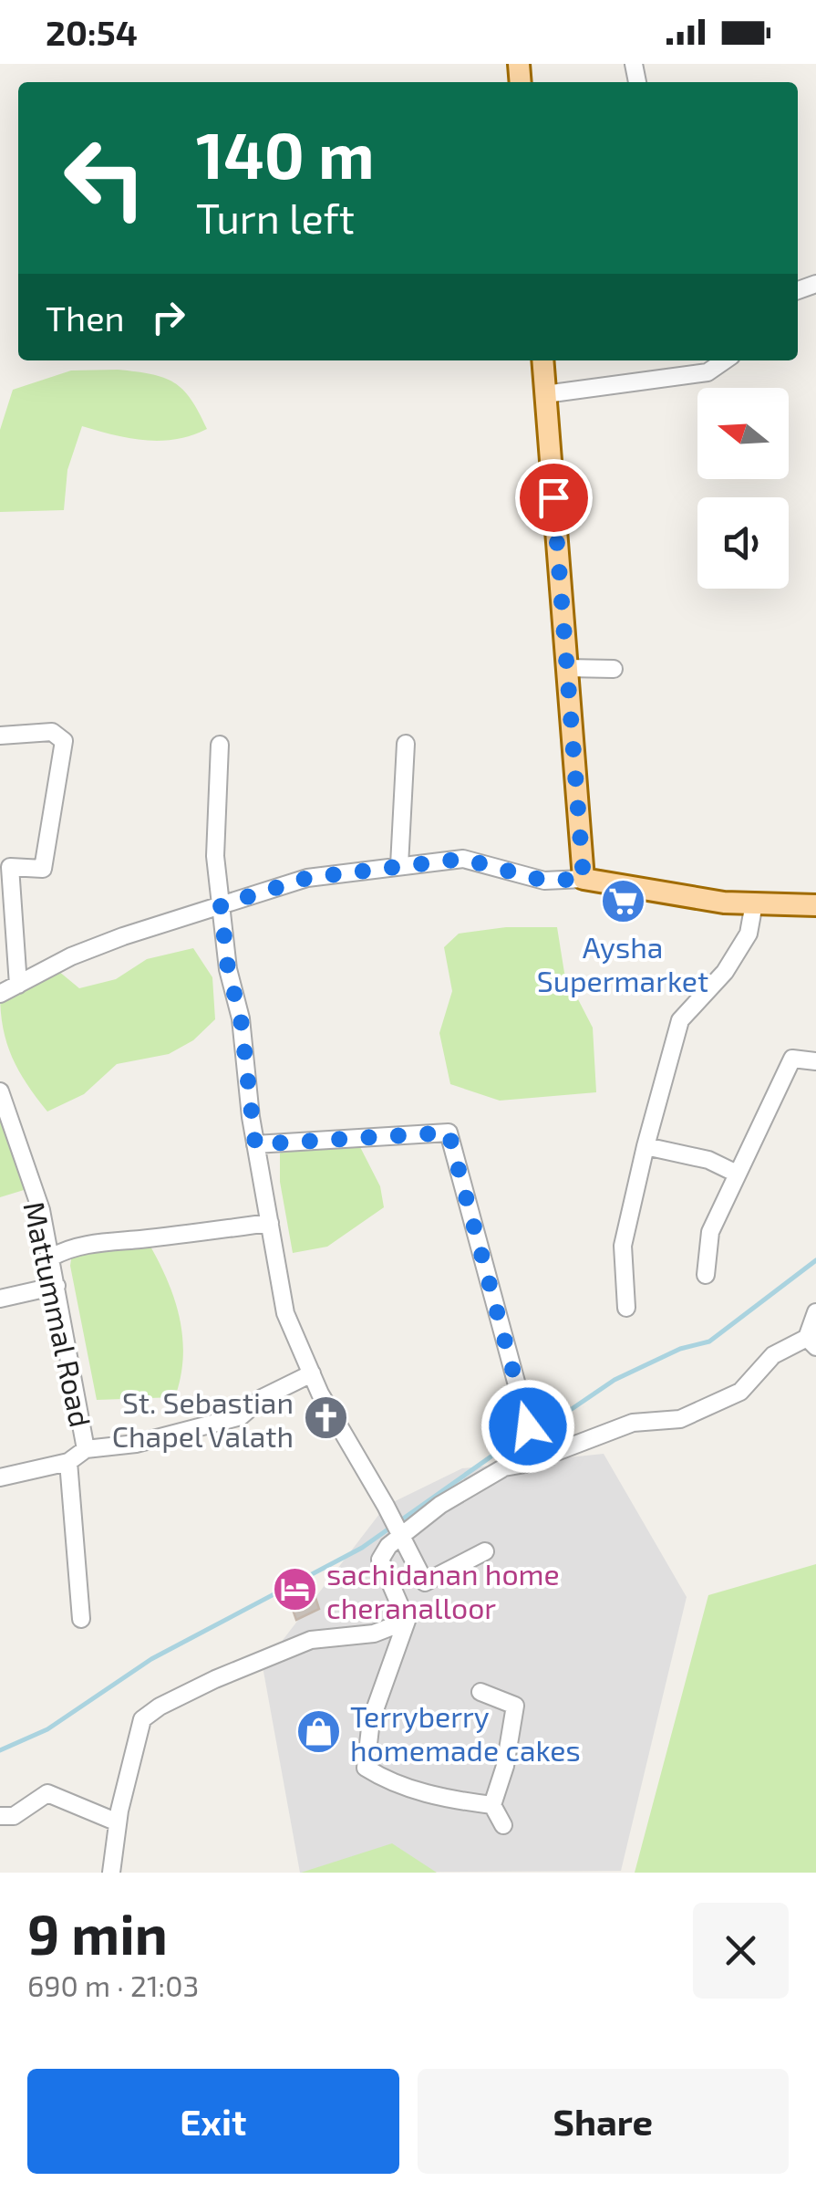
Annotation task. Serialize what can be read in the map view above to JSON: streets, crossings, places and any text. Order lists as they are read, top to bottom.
{
  "streets": {
    "street": ["Mattummal Road"]
  },
  "places": {
    "supermarket": ["Aysha Supermarket"],
    "church": ["St. Sebastian Chapel Valath"],
    "hotel": ["sachidanan home cheranalloor"],
    "shop": ["Terryberry homemade cakes"]
  },
  "north": "left",
  "page": {
    "status": "20:54",
    "turn": ["140 m", "Turn left"],
    "then": "Then",
    "heading": ["9 min", "690 m · 21:03"],
    "buttons": ["Exit", "Share"]
  }
}
